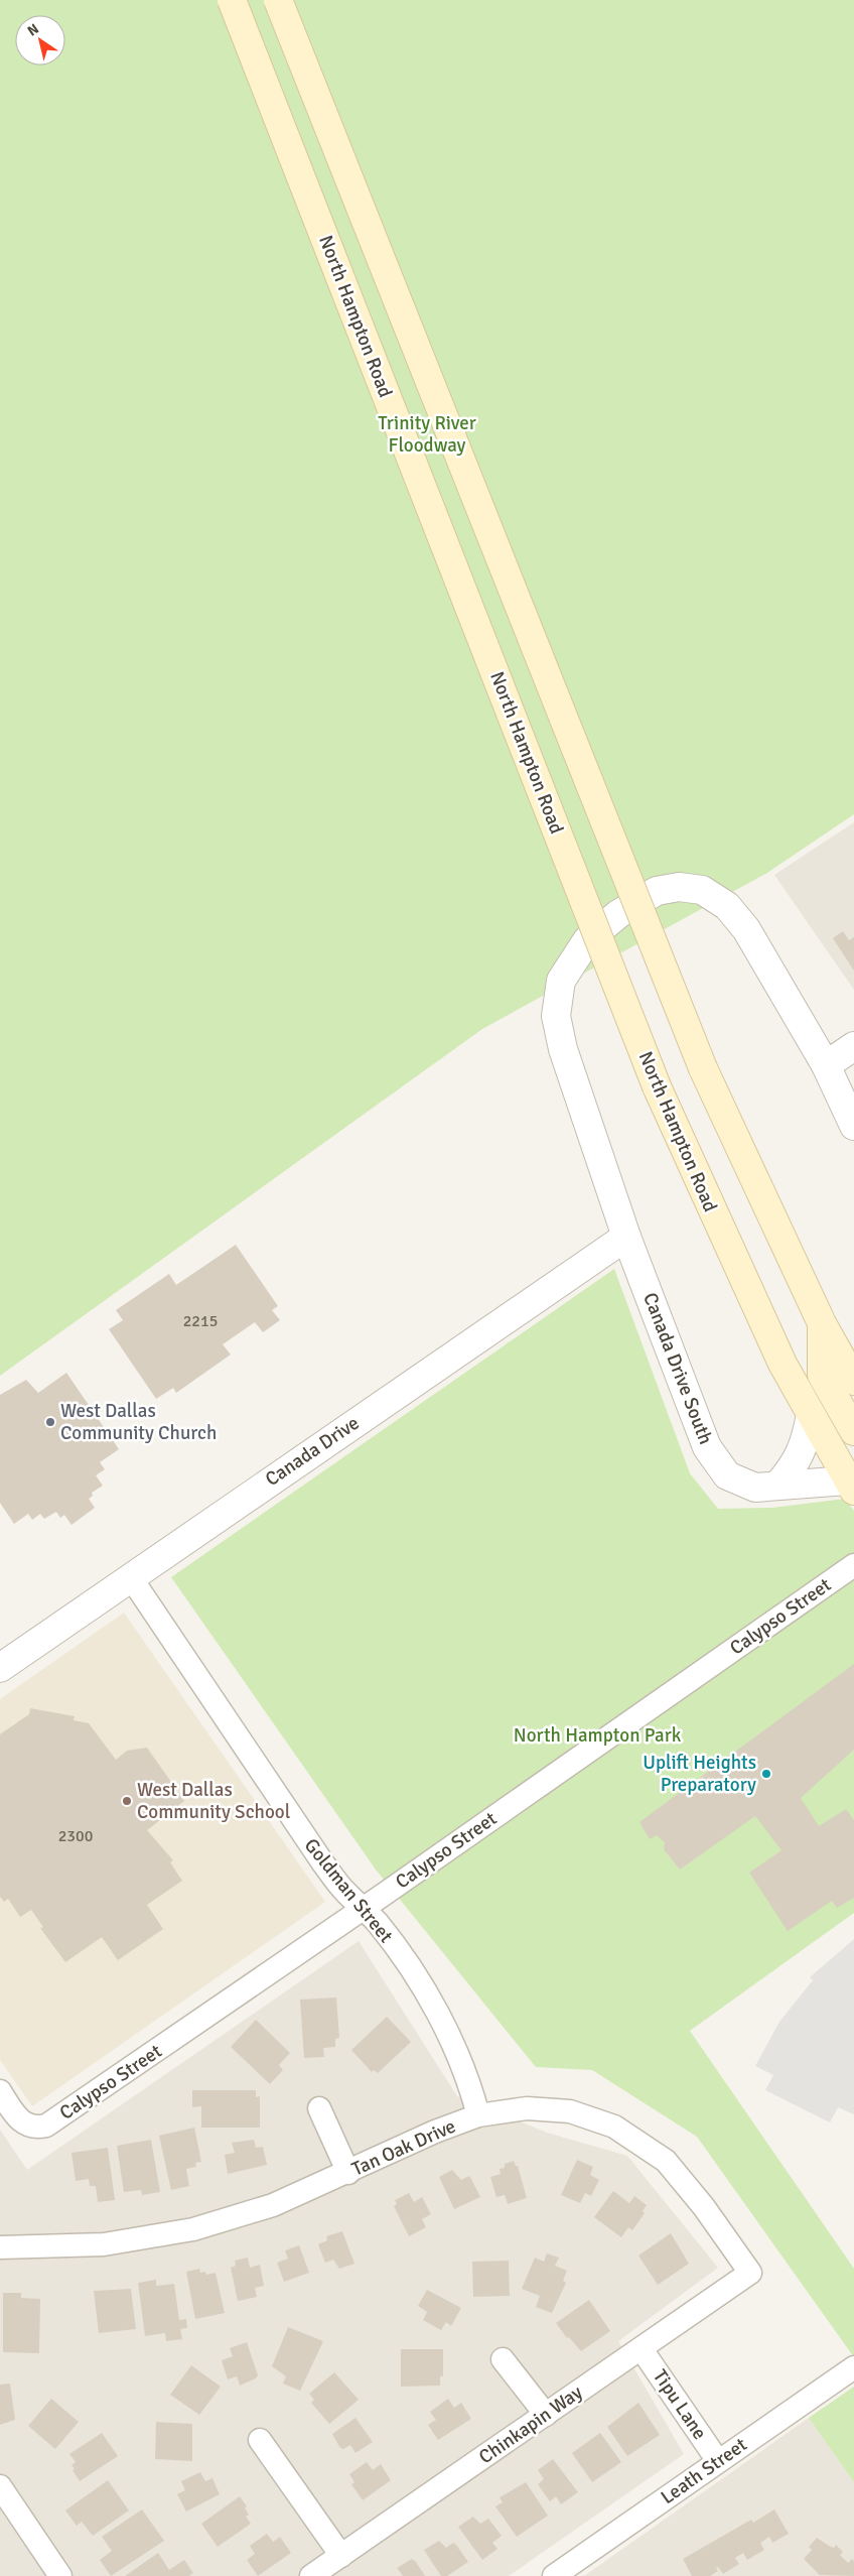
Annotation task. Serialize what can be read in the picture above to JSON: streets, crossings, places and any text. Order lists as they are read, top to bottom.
{
  "streets": {
    "main road": ["North Hampton Road"],
    "street": [
      "Canada Drive South",
      "Canada Drive",
      "Calypso Street",
      "Goldman Street",
      "Tan Oak Drive",
      "Tipu Lane",
      "Chinkapin Way",
      "Leath Street"
    ]
  },
  "crossings": [
    ["North Hampton Road", "Canada Drive South"],
    ["Canada Drive South", "Canada Drive"],
    ["Canada Drive", "Goldman Street"],
    ["Calypso Street", "Goldman Street"],
    ["Goldman Street", "Tan Oak Drive"],
    ["Tan Oak Drive", "Chinkapin Way"],
    ["Tipu Lane", "Chinkapin Way"],
    ["Tipu Lane", "Leath Street"]
  ],
  "parks": ["Trinity River Floodway", "North Hampton Park"],
  "places": ["West Dallas Community Church", "Uplift Heights Preparatory", "West Dallas Community School"],
  "house_numbers": ["2215", "2300"],
  "north": "top left"
}
